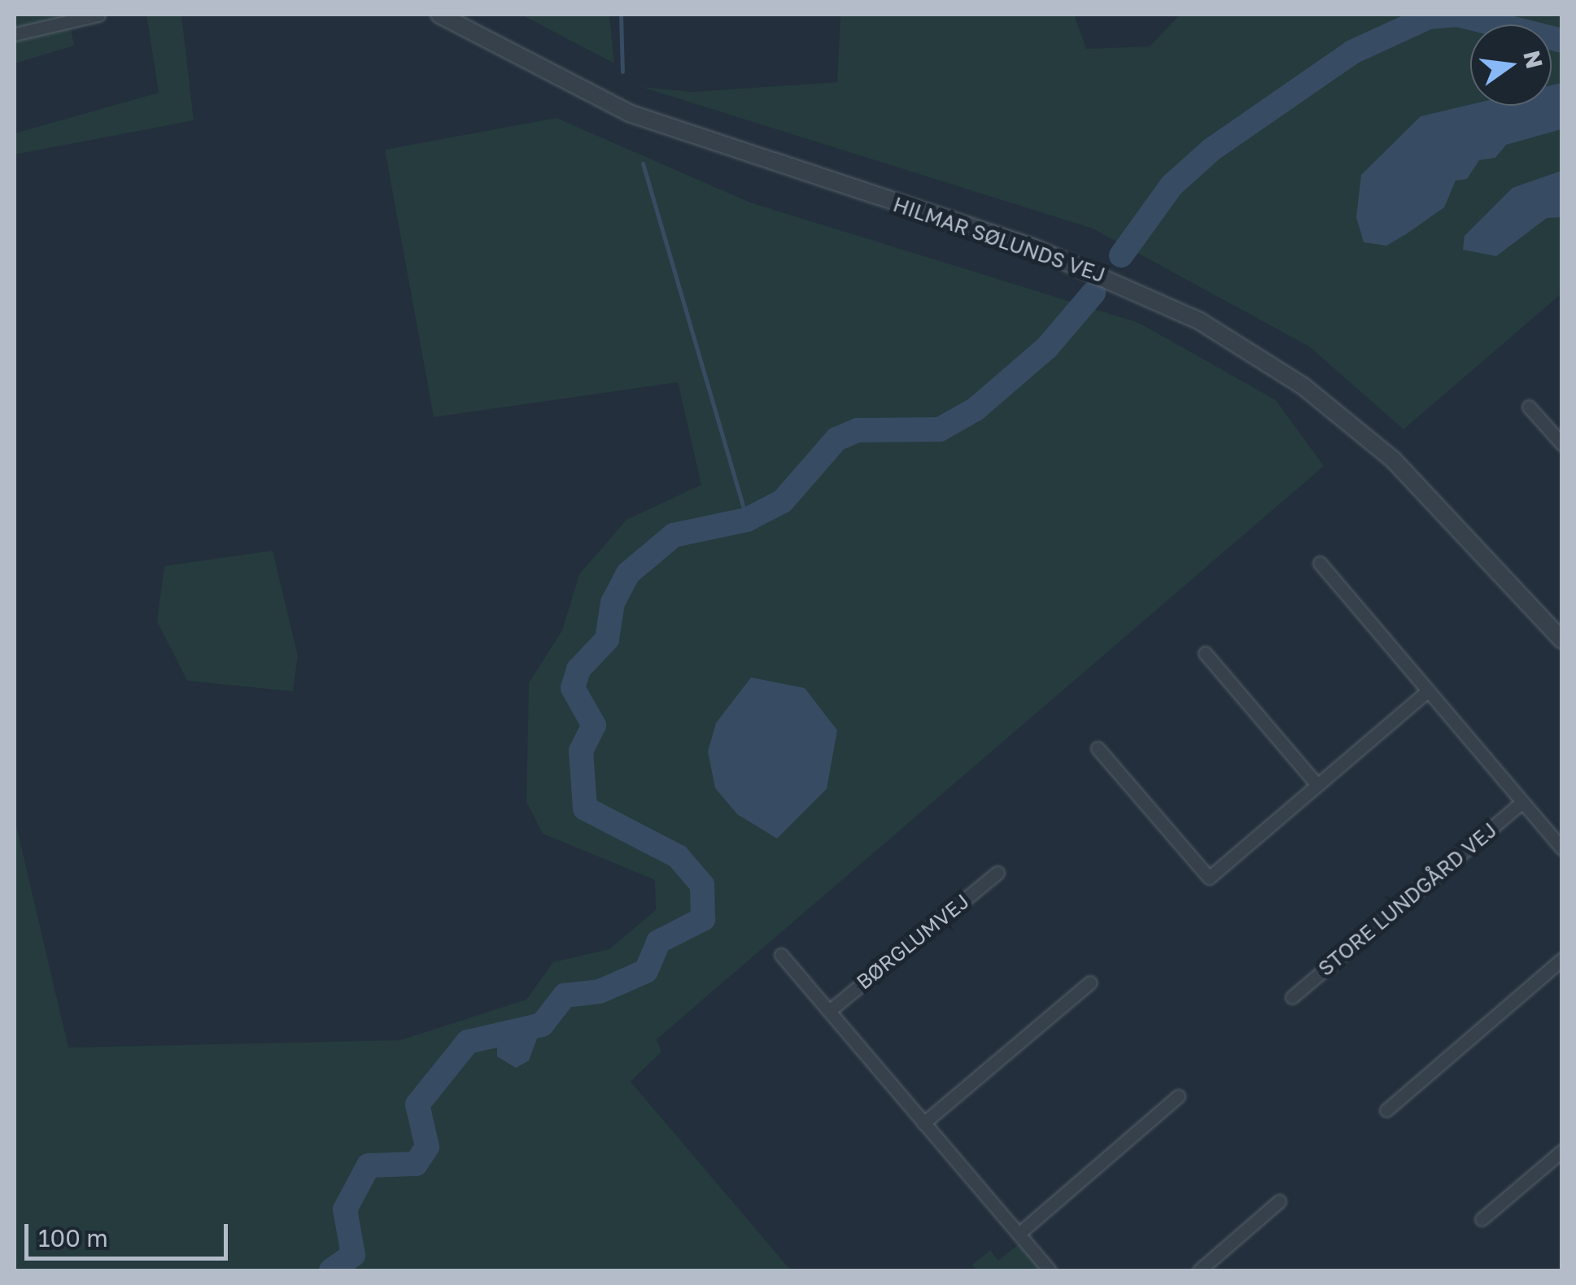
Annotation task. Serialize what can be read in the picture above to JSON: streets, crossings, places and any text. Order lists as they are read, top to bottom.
{
  "streets": {
    "street": ["HILMAR SØLUNDS VEJ", "STORE LUNDGÅRD VEJ", "BØRGLUMVEJ"]
  },
  "scale_bar": "100 m",
  "north": "right"
}
